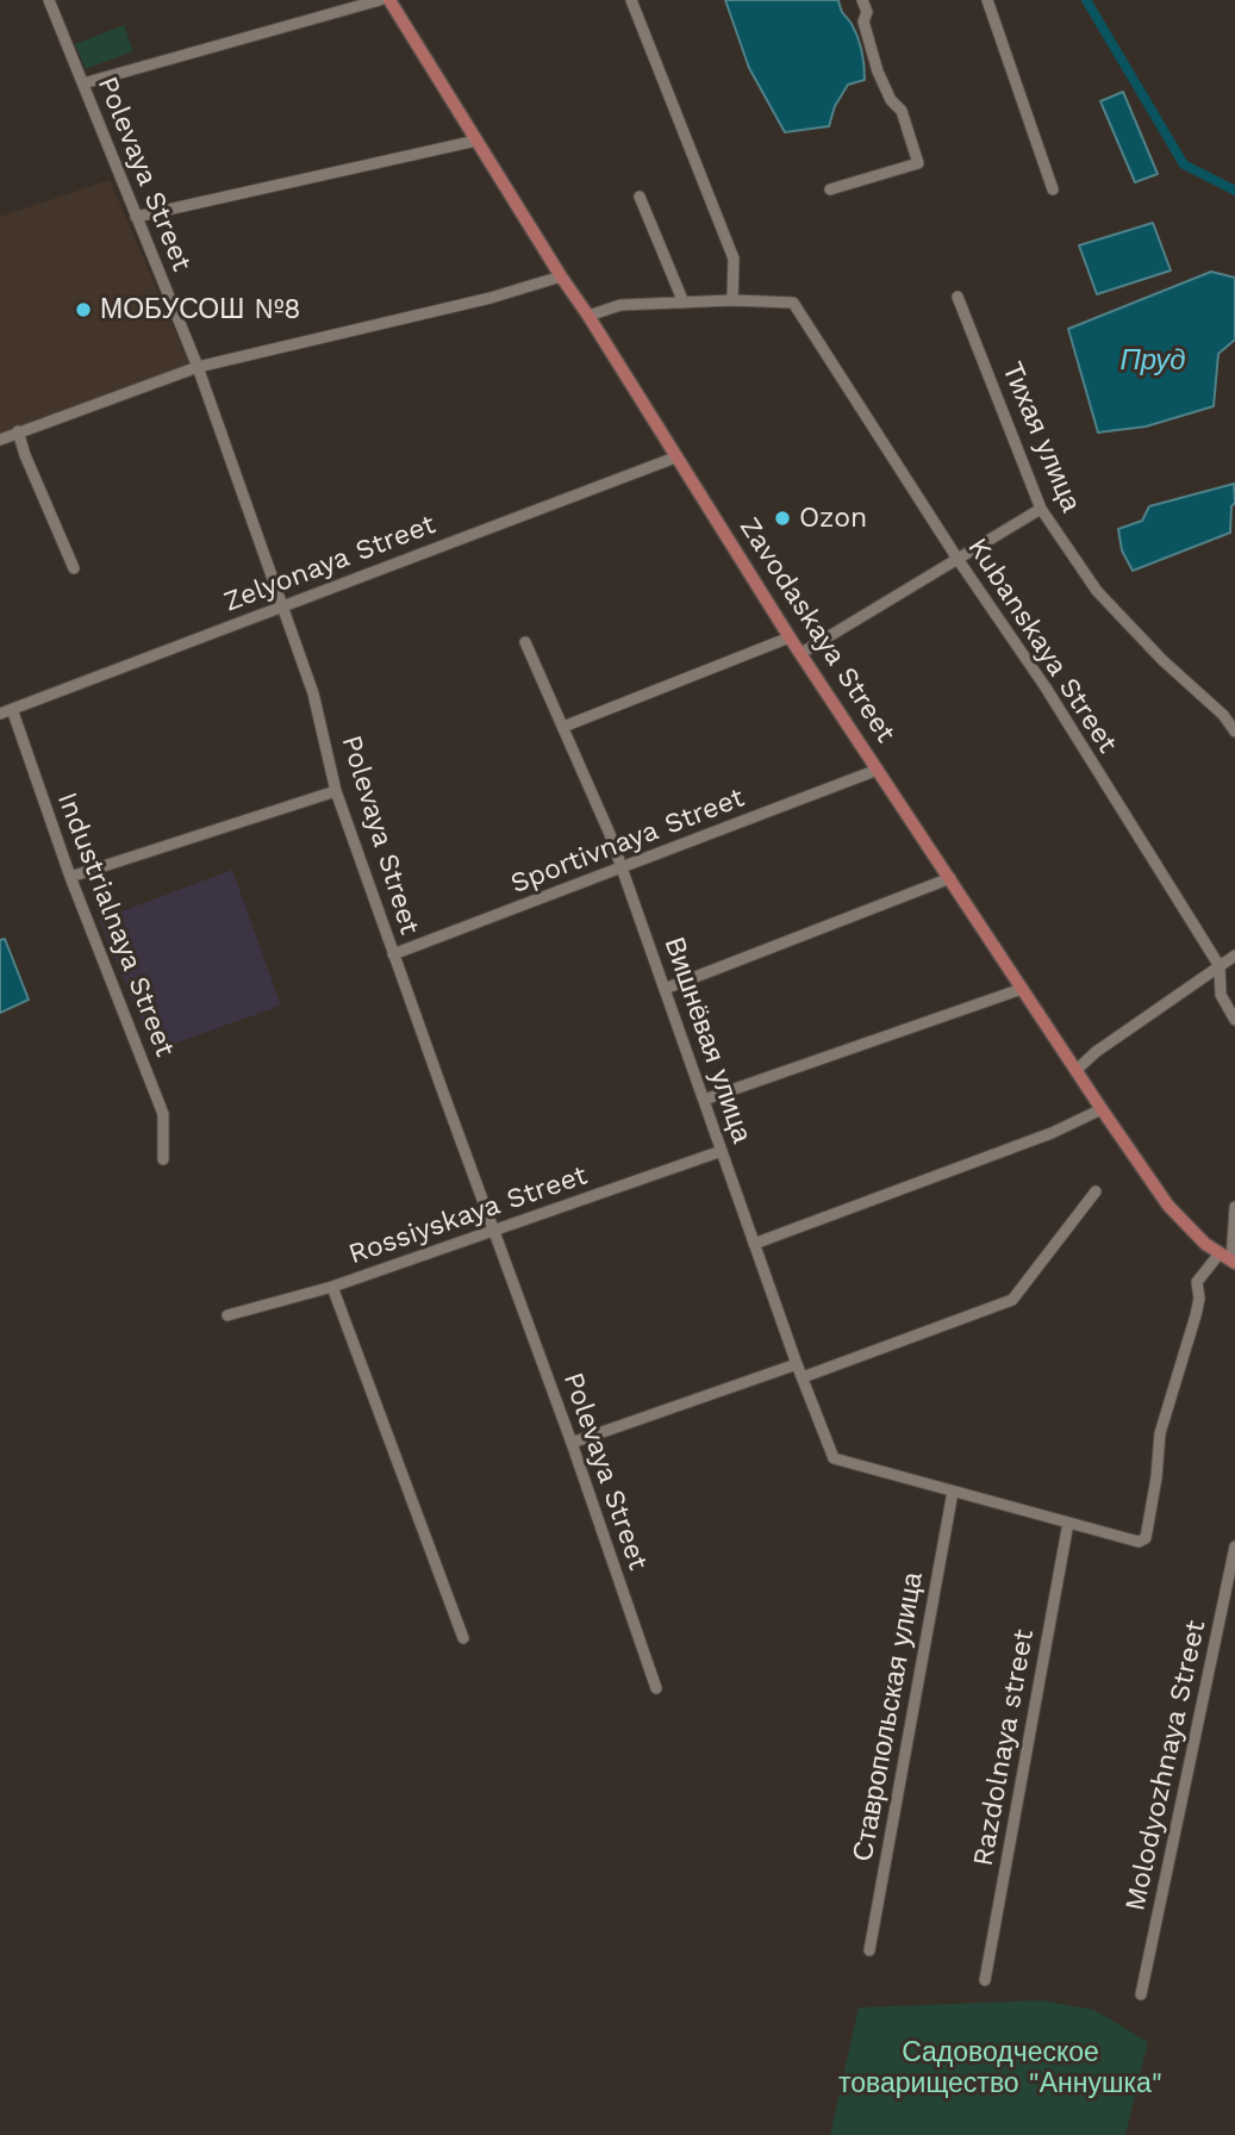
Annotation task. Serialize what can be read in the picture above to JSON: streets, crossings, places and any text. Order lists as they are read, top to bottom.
{
  "streets": {
    "main road": ["Zavodaskaya Street"],
    "street": [
      "Polevaya Street",
      "Тихая улица",
      "Zelyonaya Street",
      "Kubanskaya Street",
      "Sportivnaya Street",
      "Industrialnaya Street",
      "Вишнёвая улица",
      "Rossiyskaya Street",
      "Ставропольская улица",
      "Razdolnaya street",
      "Molodyozhnaya Street"
    ]
  },
  "crossings": [
    ["Polevaya Street", "Zelyonaya Street"],
    ["Polevaya Street", "Sportivnaya Street"],
    ["Polevaya Street", "Rossiyskaya Street"],
    ["Zelyonaya Street", "Zavodaskaya Street"],
    ["Zelyonaya Street", "Industrialnaya Street"],
    ["Zavodaskaya Street", "Sportivnaya Street"],
    ["Sportivnaya Street", "Вишнёвая улица"],
    ["Вишнёвая улица", "Rossiyskaya Street"],
    ["Вишнёвая улица", "Ставропольская улица"]
  ],
  "water": ["Пруд"],
  "parks": ["Садоводческое товарищество \"Аннушка\""],
  "places": ["МОБУСОШ №8", "Ozon"]
}
